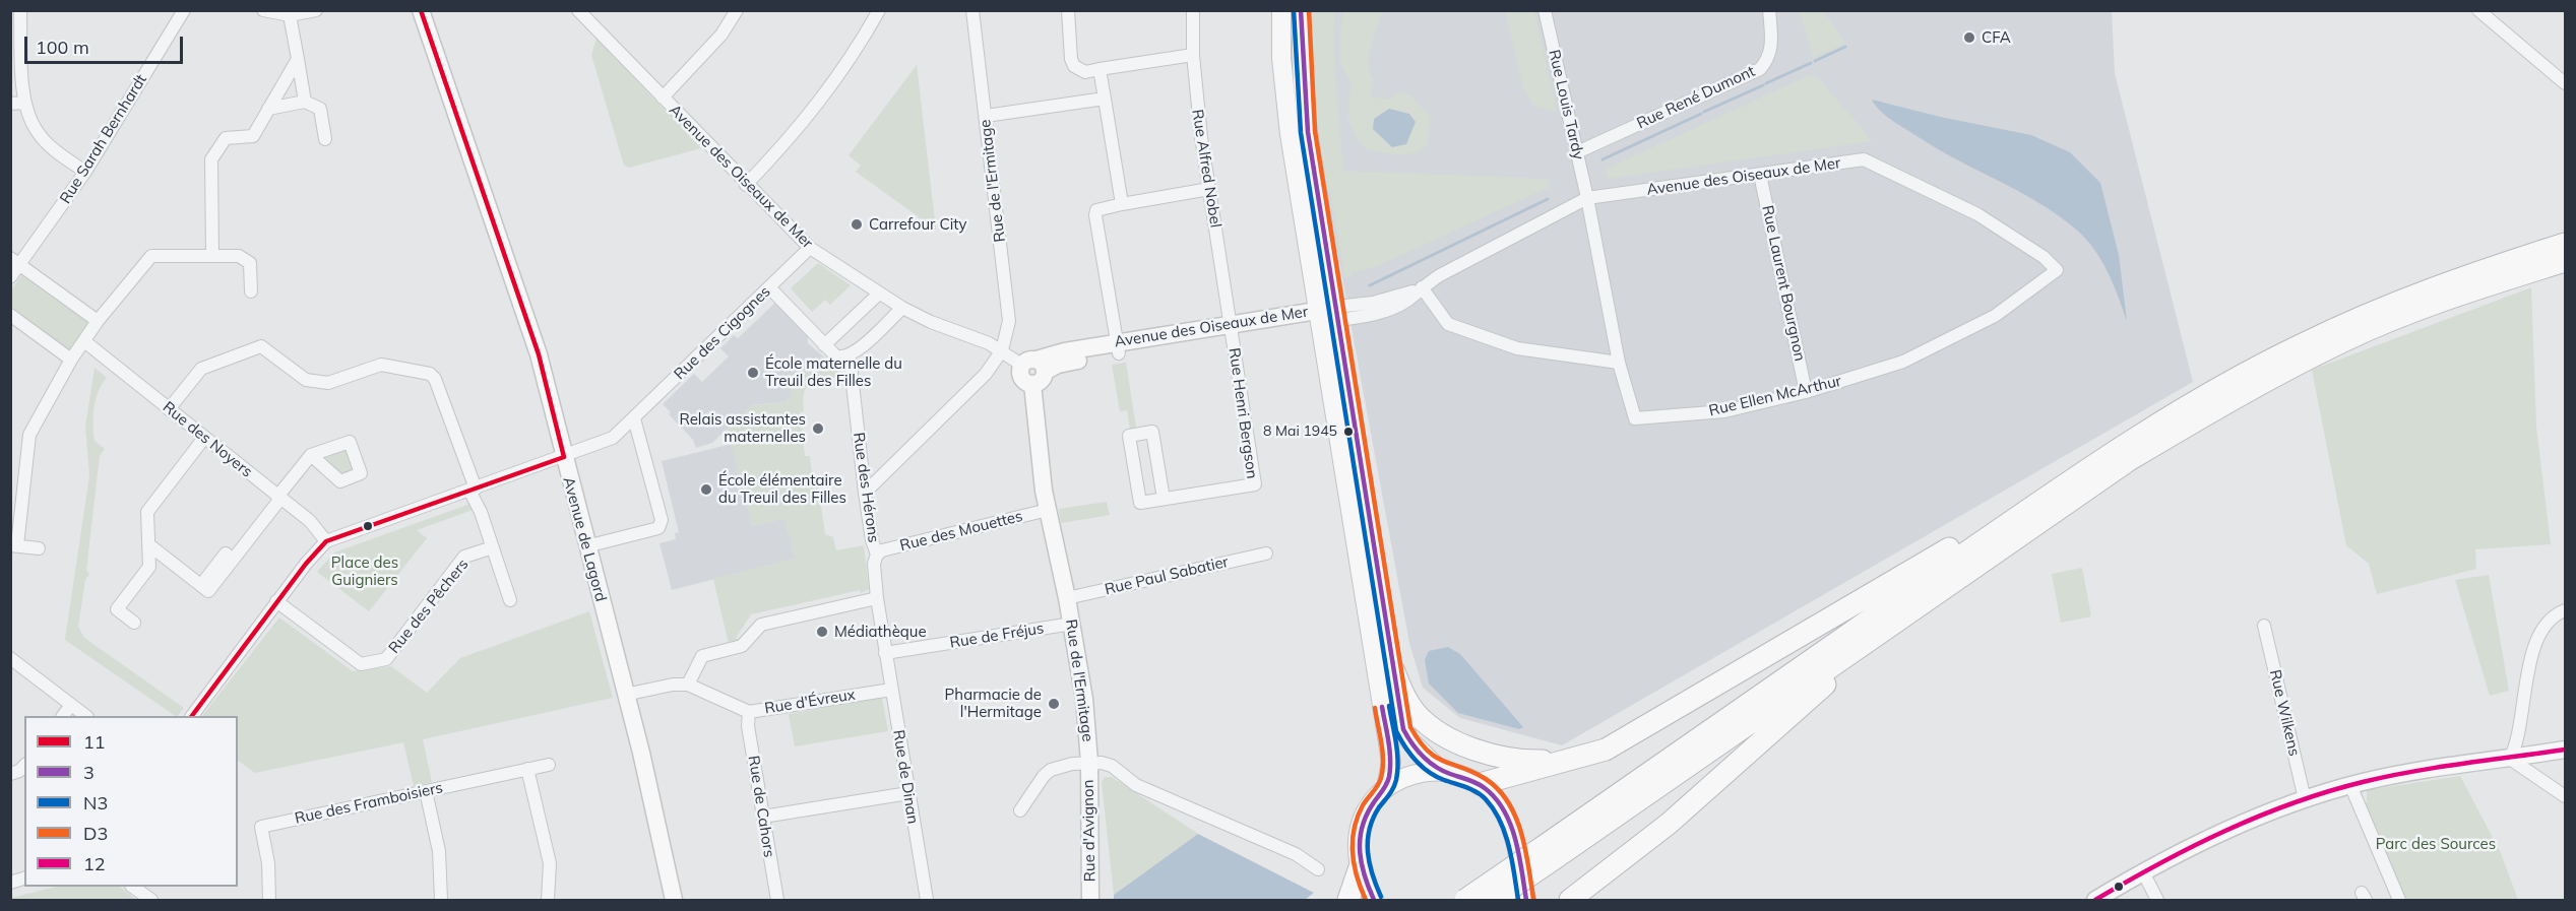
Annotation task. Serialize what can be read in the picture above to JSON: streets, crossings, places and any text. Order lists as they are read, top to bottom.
{
  "streets": {
    "street": [
      "Rue René Dumont",
      "Rue Louis Tardy",
      "Rue Sarah Bernhardt",
      "Rue Alfred Nobel",
      "Avenue des Oiseaux de Mer",
      "Rue de l'Ermitage",
      "Rue Laurent Bourgnon",
      "Rue des Cigognes",
      "Rue Ellen McArthur",
      "Rue Henri Bergson",
      "Rue des Noyers",
      "Rue des Hérons",
      "Rue des Mouettes",
      "Avenue de Lagord",
      "Rue Paul Sabatier",
      "Rue des Pêchers",
      "Rue de Fréjus",
      "Rue d'Évreux",
      "Rue Wilkens",
      "Rue de Dinan",
      "Rue des Framboisiers",
      "Rue de Cahors",
      "Rue d'Avignon"
    ]
  },
  "crossings": [
    ["Rue René Dumont", "Rue Louis Tardy"],
    ["Rue Louis Tardy", "Avenue des Oiseaux de Mer"],
    ["Rue Louis Tardy", "Rue Ellen McArthur"],
    ["Rue Alfred Nobel", "Avenue des Oiseaux de Mer"],
    ["Rue Alfred Nobel", "Rue Henri Bergson"],
    ["Avenue des Oiseaux de Mer", "Rue de l'Ermitage"],
    ["Avenue des Oiseaux de Mer", "Rue Laurent Bourgnon"],
    ["Avenue des Oiseaux de Mer", "Rue des Cigognes"],
    ["Avenue des Oiseaux de Mer", "Rue Ellen McArthur"],
    ["Avenue des Oiseaux de Mer", "Rue Henri Bergson"],
    ["Rue de l'Ermitage", "Rue des Mouettes"],
    ["Rue de l'Ermitage", "Rue Paul Sabatier"],
    ["Rue de l'Ermitage", "Rue de Fréjus"],
    ["Rue de l'Ermitage", "Rue d'Avignon"],
    ["Rue Laurent Bourgnon", "Rue Ellen McArthur"],
    ["Rue des Cigognes", "Rue des Noyers"],
    ["Rue des Cigognes", "Avenue de Lagord"],
    ["Rue des Hérons", "Rue des Mouettes"],
    ["Rue des Hérons", "Rue de Fréjus"],
    ["Rue des Hérons", "Rue de Dinan"],
    ["Rue de Fréjus", "Rue de Dinan"],
    ["Rue d'Évreux", "Rue de Dinan"],
    ["Rue d'Évreux", "Rue de Cahors"]
  ],
  "parks": ["Place des Guigniers", "Parc des Sources"],
  "places": [
    "CFA",
    "Carrefour City",
    "École maternelle du Treuil des Filles",
    "Relais assistantes maternelles",
    "8 Mai 1945",
    "École élémentaire du Treuil des Filles",
    "Médiathèque",
    "Pharmacie de l'Hermitage"
  ],
  "lines": [
    "transit line 11",
    "transit line 3",
    "transit line N3",
    "transit line D3",
    "transit line 12"
  ],
  "legend": [
    "11",
    "3",
    "N3",
    "D3",
    "12"
  ],
  "scale_bar": "100 m"
}
